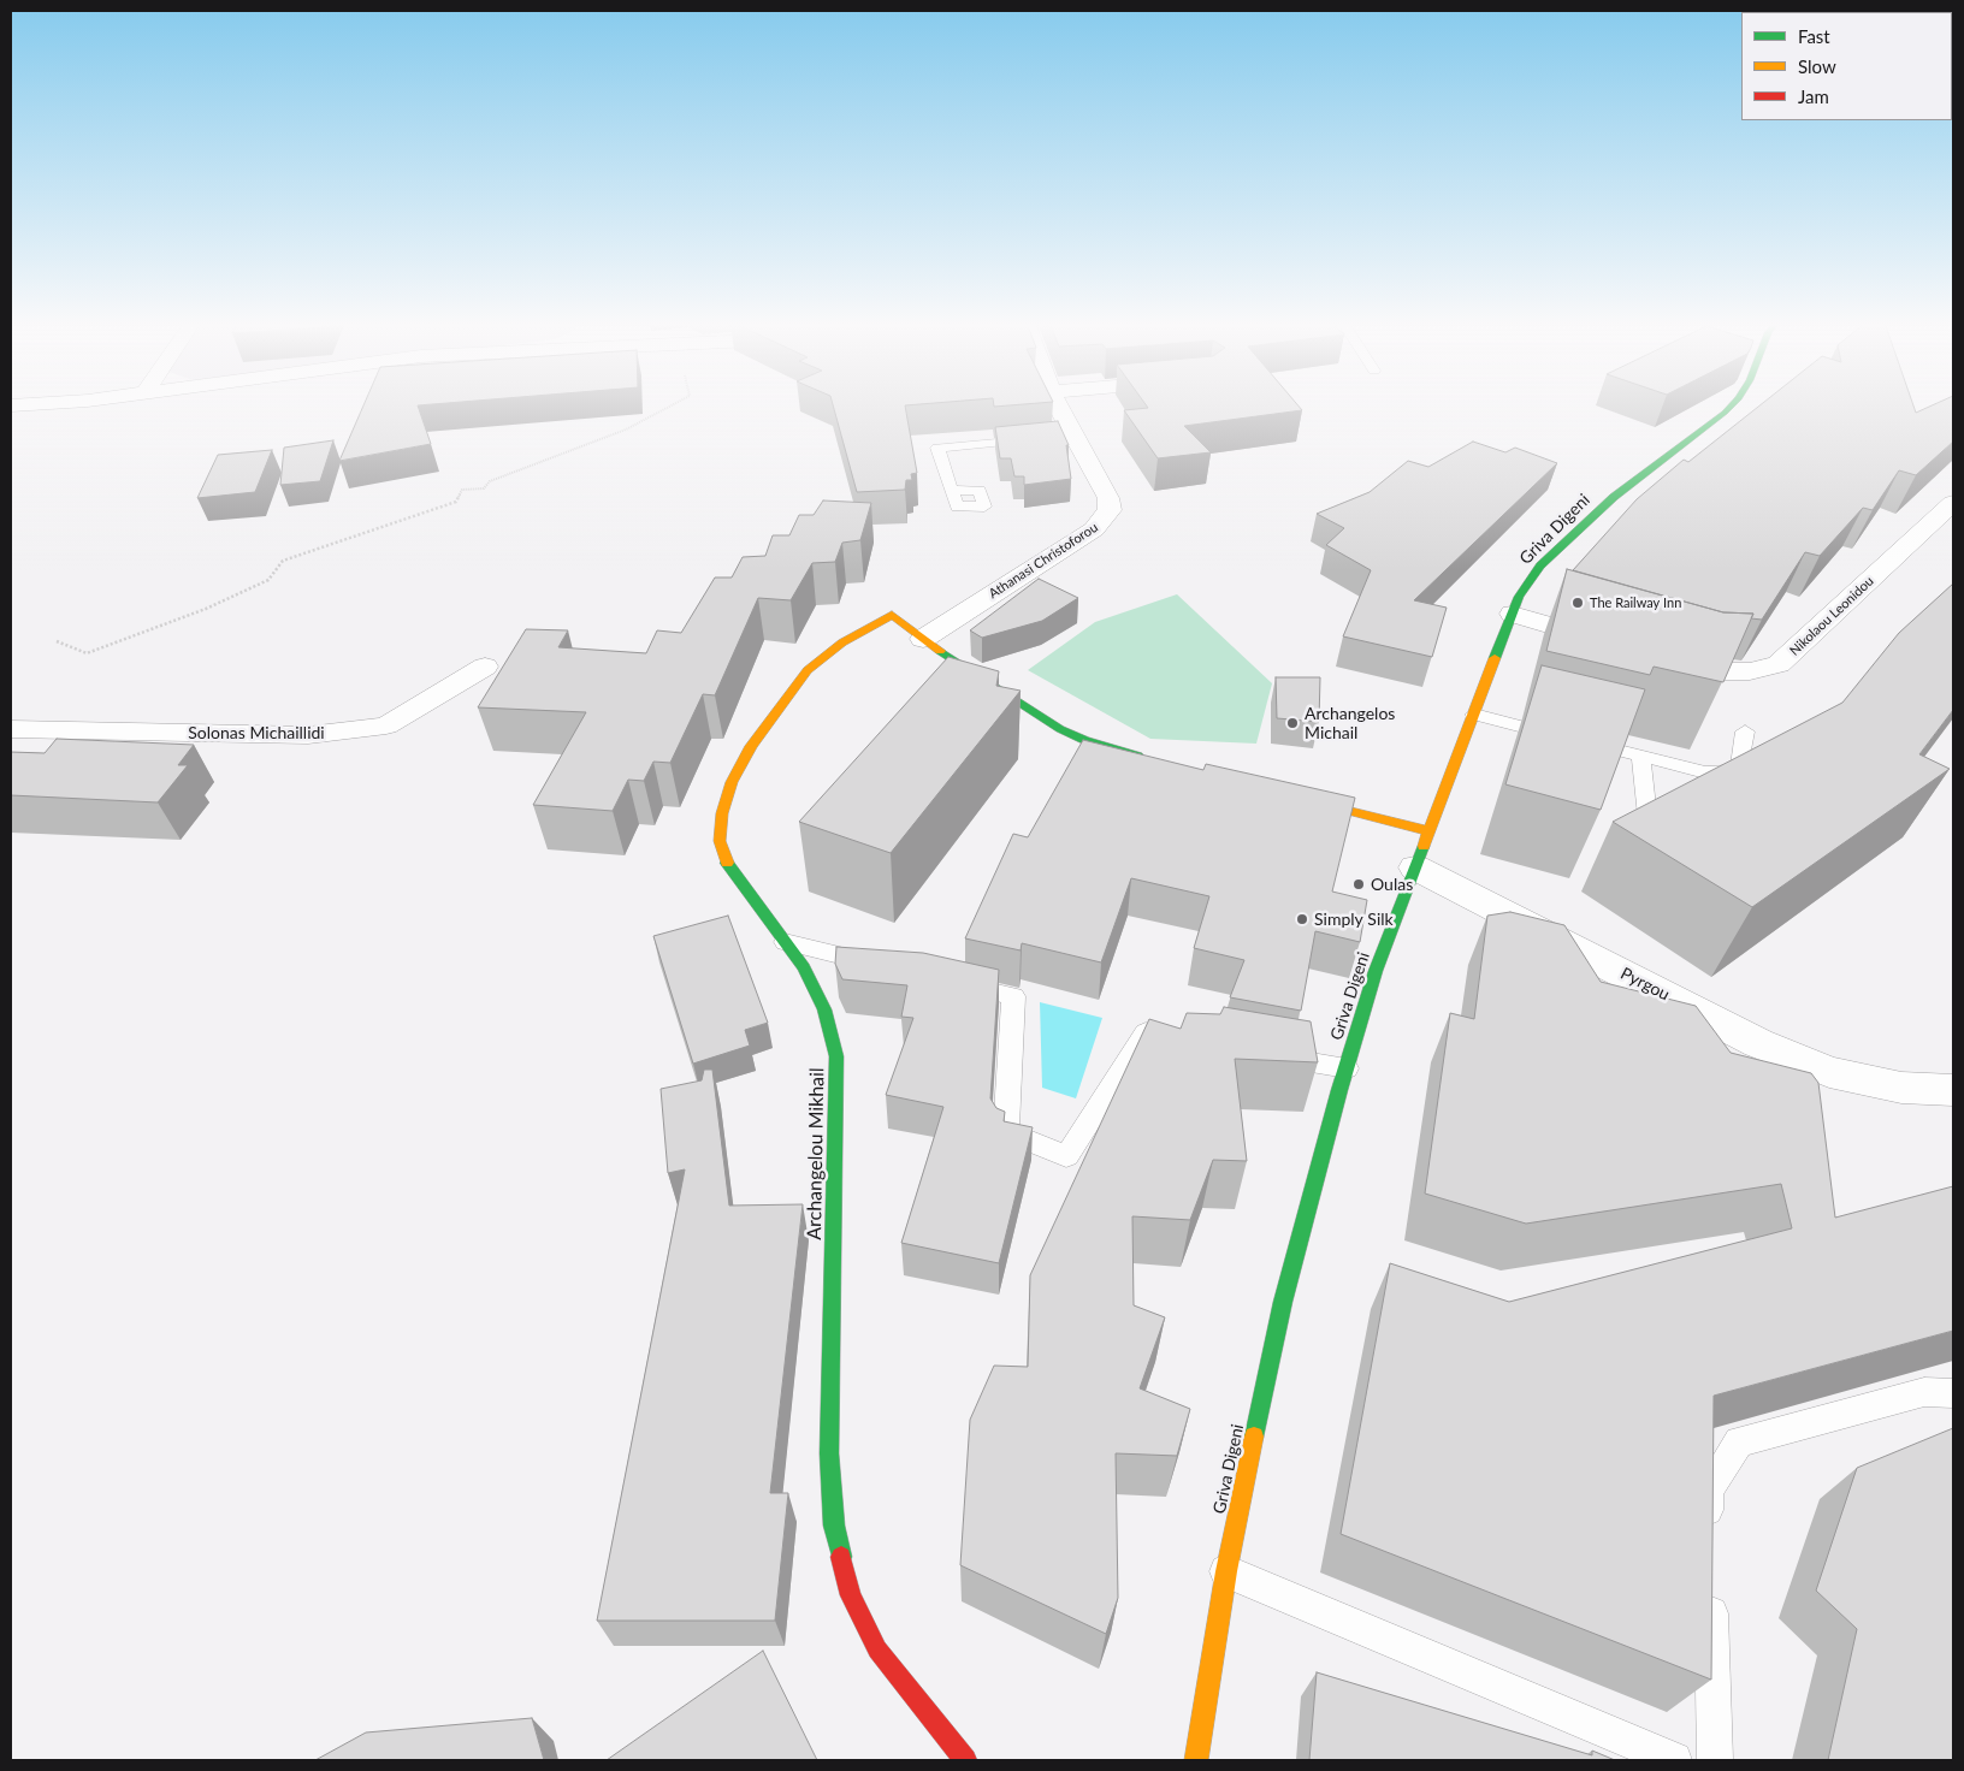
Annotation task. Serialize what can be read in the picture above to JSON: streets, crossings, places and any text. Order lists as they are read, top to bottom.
{
  "streets": {
    "main road": ["Griva Digeni", "Archangelou Mikhail"],
    "street": [
      "Athanasi Christoforou",
      "Nikolaou Leonidou",
      "Solonas Michaillidi",
      "Pyrgou"
    ]
  },
  "crossings": [
    ["Griva Digeni", "Pyrgou"],
    ["Athanasi Christoforou", "Archangelou Mikhail"]
  ],
  "places": [
    "The Railway Inn",
    "Archangelos Michail",
    "Oulas",
    "Simply Silk"
  ],
  "legend": ["Fast", "Slow", "Jam"]
}
